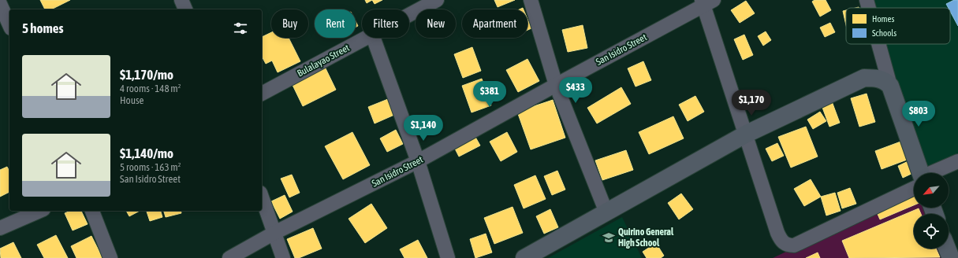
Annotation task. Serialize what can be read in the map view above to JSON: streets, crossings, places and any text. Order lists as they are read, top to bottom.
{
  "streets": {
    "street": ["San Isidro Street", "Bulalayao Street"]
  },
  "places": {
    "school or university": ["Quirino General High School"]
  },
  "legend": ["Homes", "Schools"],
  "north": "bottom left",
  "page": {
    "chip": [
      "Buy",
      "Rent",
      "Filters",
      "New",
      "Apartment"
    ],
    "heading": "5 homes",
    "list": [
      {
        "name": "$1,170/mo",
        "note": "4 rooms · 148 m² · House"
      },
      {
        "name": "$1,140/mo",
        "note": "5 rooms · 163 m² · San Isidro Street"
      }
    ],
    "price": [
      "$433",
      "$381",
      "$1,170",
      "$803",
      "$1,140"
    ]
  }
}
